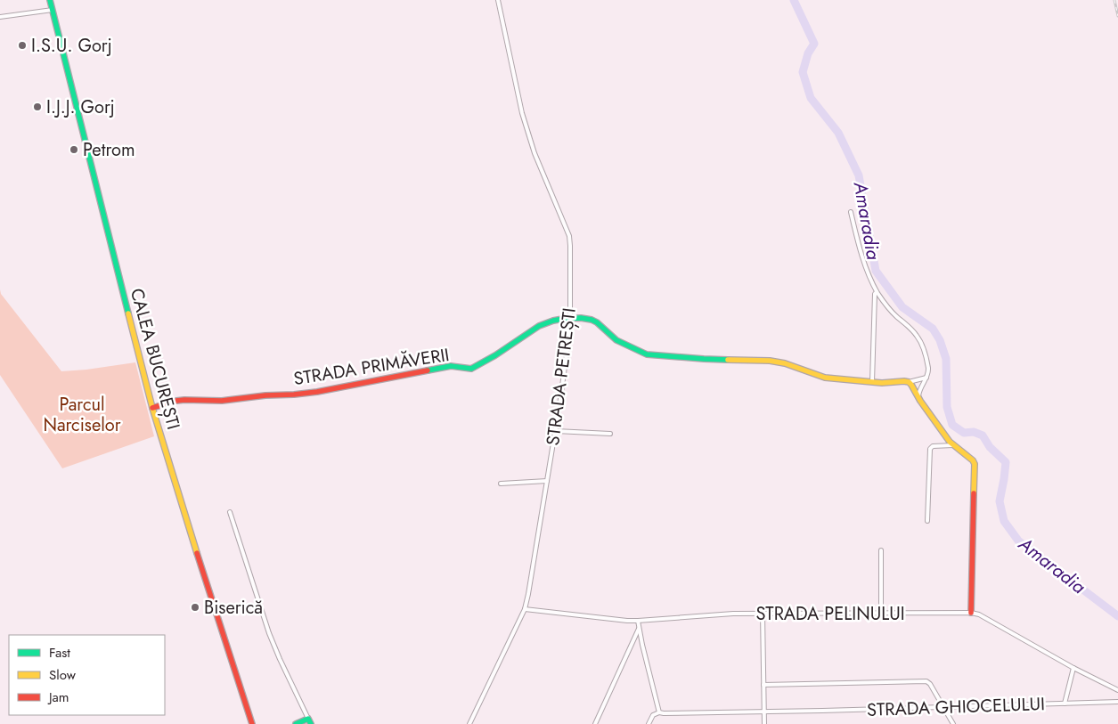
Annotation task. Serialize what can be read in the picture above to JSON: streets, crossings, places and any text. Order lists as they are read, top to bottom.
{
  "streets": {
    "street": [
      "CALEA BUCUREȘTI",
      "STRADA PRIMĂVERII",
      "STRADA PETREȘTI",
      "STRADA PELINULUI",
      "STRADA GHIOCELULUI"
    ]
  },
  "crossings": [
    ["CALEA BUCUREȘTI", "STRADA PRIMĂVERII"],
    ["STRADA PRIMĂVERII", "STRADA PETREȘTI"],
    ["STRADA PETREȘTI", "STRADA PELINULUI"]
  ],
  "water": ["Amaradia"],
  "parks": ["Parcul Narciselor"],
  "places": [
    "I.S.U. Gorj",
    "I.J.J. Gorj",
    "Petrom",
    "Biserică"
  ],
  "legend": ["Fast", "Slow", "Jam"]
}
